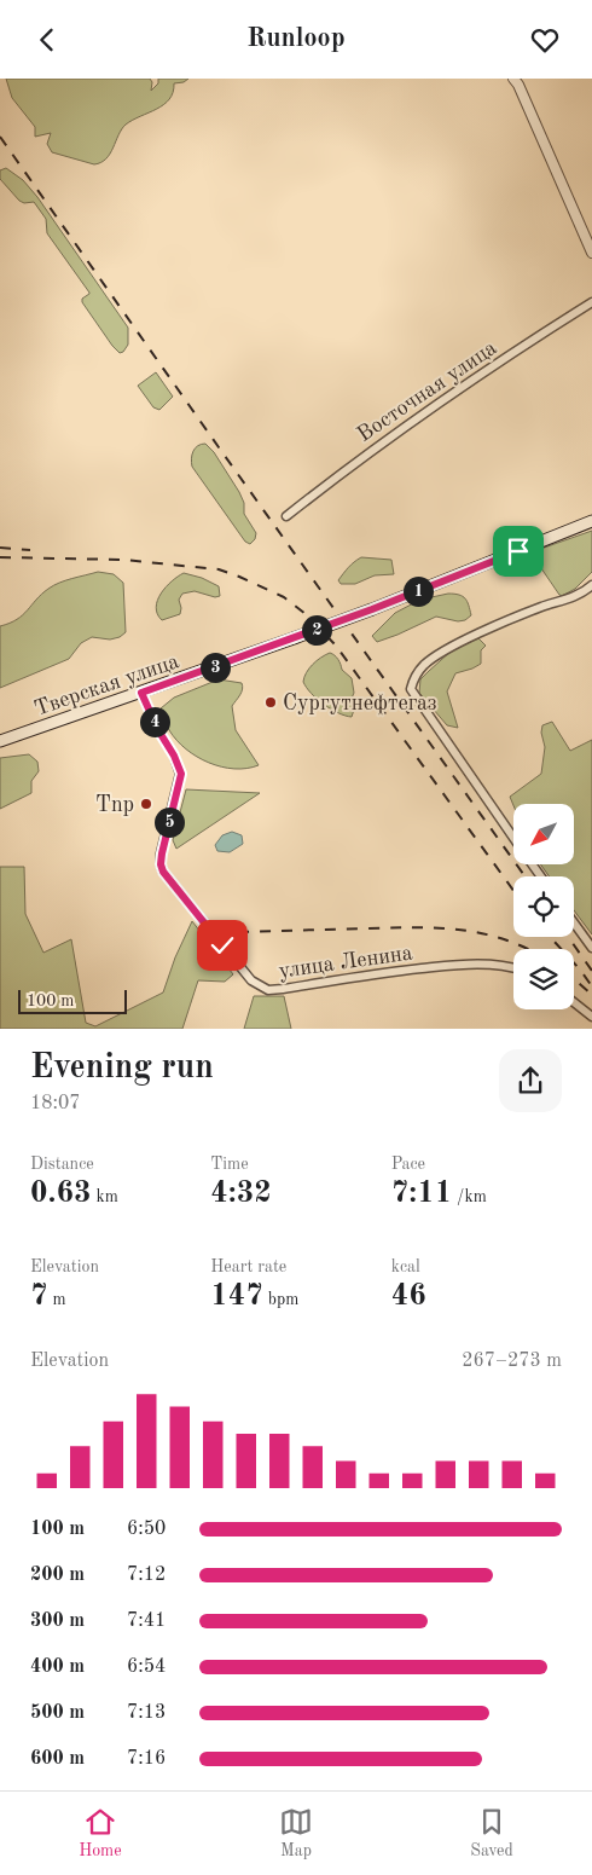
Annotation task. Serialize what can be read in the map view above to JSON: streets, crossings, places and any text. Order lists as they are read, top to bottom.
{
  "streets": {
    "main road": ["Тверская улица"],
    "street": ["Восточная улица", "улица Ленина"]
  },
  "crossings": [
    ["Тверская улица", "улица Ленина"]
  ],
  "places": ["Сургутнефтегаз", "Tnp"],
  "scale_bar": "100 m",
  "north": "bottom left",
  "page": {
    "header": "Runloop",
    "pins": [
      "1",
      "2",
      "3",
      "4",
      "5"
    ],
    "scale": "100 m",
    "heading": ["Evening run", "18:07"],
    "stats": [
      ["Distance", "0.63 km"],
      ["Time", "4:32"],
      ["Pace", "7:11 /km"],
      ["Elevation", "7 m"],
      ["Heart rate", "147 bpm"],
      ["kcal", "46"]
    ],
    "chart": ["Elevation", "267–273 m"],
    "list": [
      {
        "name": "100 m",
        "note": "6:50"
      },
      {
        "name": "200 m",
        "note": "7:12"
      },
      {
        "name": "300 m",
        "note": "7:41"
      },
      {
        "name": "400 m",
        "note": "6:54"
      },
      {
        "name": "500 m",
        "note": "7:13"
      },
      {
        "name": "600 m",
        "note": "7:16"
      }
    ],
    "tabs": ["Home", "Map", "Saved"]
  }
}
